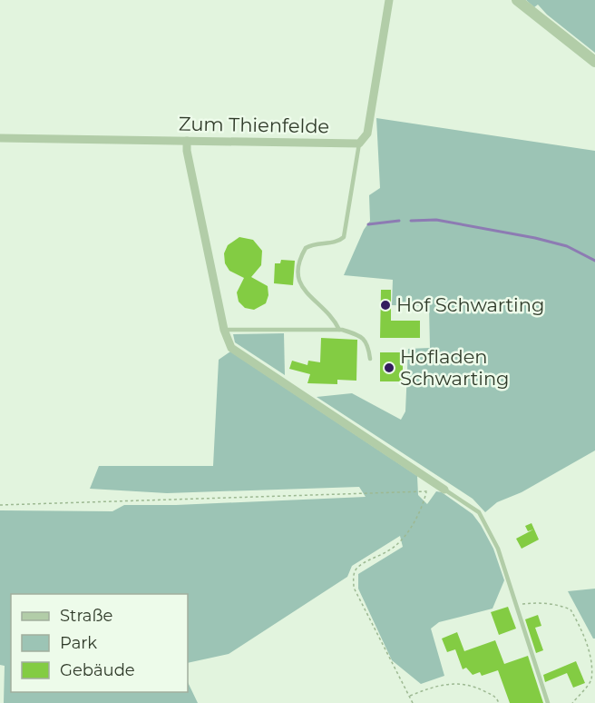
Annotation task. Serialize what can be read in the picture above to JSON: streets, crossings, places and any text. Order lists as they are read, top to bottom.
{
  "streets": {
    "street": ["Zum Thienfelde"]
  },
  "places": ["Hof Schwarting", "Hofladen Schwarting"],
  "legend": ["Straße", "Park", "Gebäude"]
}
